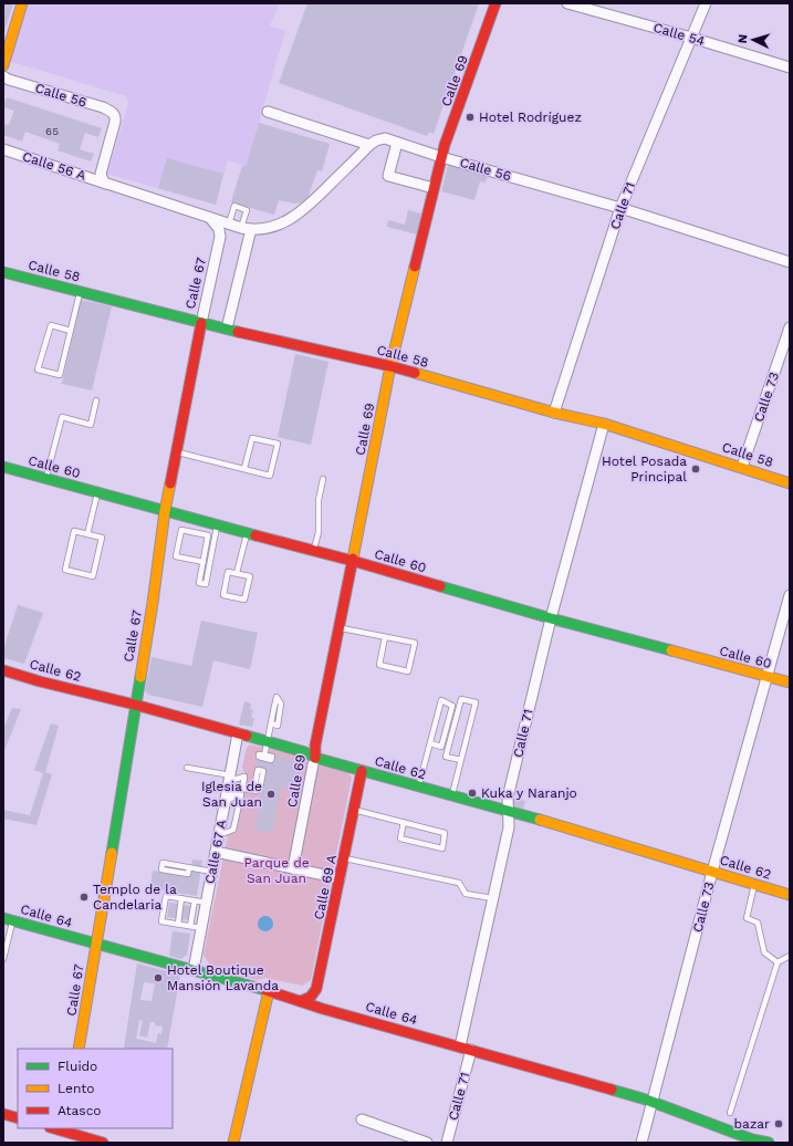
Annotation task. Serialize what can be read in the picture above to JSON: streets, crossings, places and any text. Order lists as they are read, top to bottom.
{
  "streets": {
    "main road": [
      "Calle 69",
      "Calle 58",
      "Calle 67",
      "Calle 60",
      "Calle 62",
      "Calle 69 A",
      "Calle 64"
    ],
    "street": [
      "Calle 54",
      "Calle 56",
      "Calle 56 A",
      "Calle 71",
      "Calle 73",
      "Calle 67 A"
    ]
  },
  "crossings": [
    ["Calle 54", "Calle 71"],
    ["Calle 69", "Calle 56"],
    ["Calle 69", "Calle 58"],
    ["Calle 69", "Calle 60"],
    ["Calle 69", "Calle 62"],
    ["Calle 56", "Calle 56 A"],
    ["Calle 56", "Calle 71"],
    ["Calle 71", "Calle 58"],
    ["Calle 71", "Calle 60"],
    ["Calle 71", "Calle 62"],
    ["Calle 71", "Calle 64"],
    ["Calle 58", "Calle 67"],
    ["Calle 58", "Calle 73"],
    ["Calle 67", "Calle 60"],
    ["Calle 67", "Calle 62"],
    ["Calle 67", "Calle 64"],
    ["Calle 73", "Calle 60"],
    ["Calle 73", "Calle 62"],
    ["Calle 73", "Calle 64"],
    ["Calle 62", "Calle 67 A"],
    ["Calle 62", "Calle 69 A"],
    ["Calle 67 A", "Calle 64"],
    ["Calle 69 A", "Calle 64"]
  ],
  "parks": ["Parque de San Juan"],
  "places": [
    "Hotel Rodríguez",
    "Hotel Posada Principal",
    "Kuka y Naranjo",
    "Iglesia de San Juan",
    "Templo de la Candelaria",
    "Hotel Boutique Mansión Lavanda",
    "bazar"
  ],
  "house_numbers": ["65"],
  "legend": ["Fluido", "Lento", "Atasco"],
  "north": "left"
}
